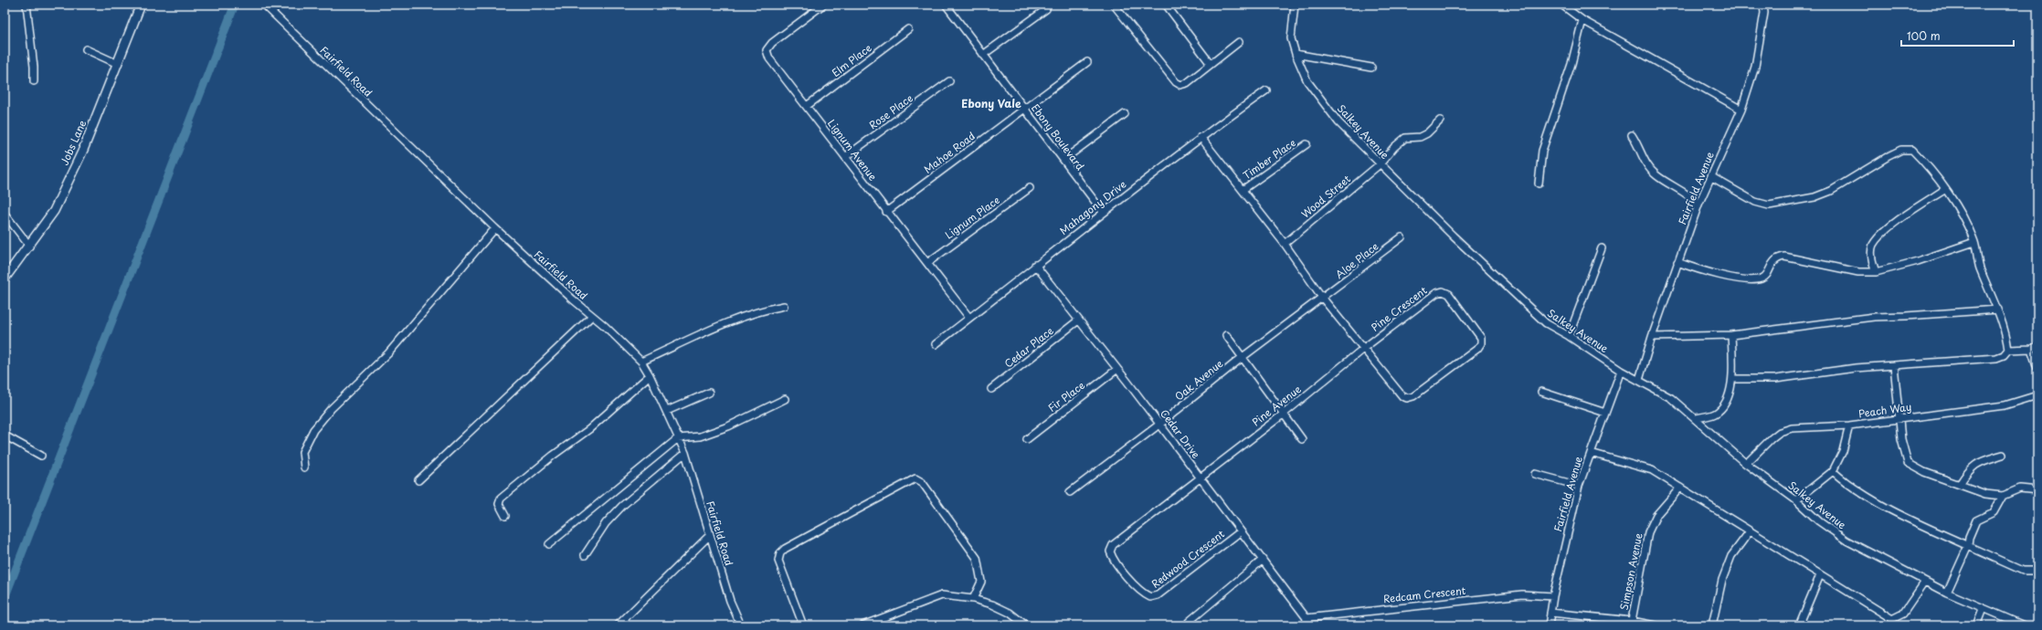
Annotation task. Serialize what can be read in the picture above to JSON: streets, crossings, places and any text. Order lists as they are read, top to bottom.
{
  "streets": {
    "street": [
      "Elm Place",
      "Fairfield Road",
      "Rose Place",
      "Salkey Avenue",
      "Ebony Boulevard",
      "Jobs Lane",
      "Lignum Avenue",
      "Mahoe Road",
      "Timber Place",
      "Fairfield Avenue",
      "Wood Street",
      "Mahagony Drive",
      "Lignum Place",
      "Aloe Place",
      "Pine Crescent",
      "Cedar Place",
      "Oak Avenue",
      "Fir Place",
      "Pine Avenue",
      "Peach Way",
      "Cedar Drive",
      "Redwood Crescent",
      "Simpson Avenue",
      "Redcam Crescent"
    ]
  },
  "crossings": [
    ["Elm Place", "Lignum Avenue"],
    ["Rose Place", "Lignum Avenue"],
    ["Salkey Avenue", "Fairfield Avenue"],
    ["Salkey Avenue", "Wood Street"],
    ["Salkey Avenue", "Peach Way"],
    ["Ebony Boulevard", "Mahoe Road"],
    ["Ebony Boulevard", "Mahagony Drive"],
    ["Lignum Avenue", "Mahoe Road"],
    ["Lignum Avenue", "Mahagony Drive"],
    ["Lignum Avenue", "Lignum Place"],
    ["Fairfield Avenue", "Redcam Crescent"],
    ["Mahagony Drive", "Cedar Drive"],
    ["Aloe Place", "Oak Avenue"],
    ["Pine Crescent", "Pine Avenue"],
    ["Cedar Place", "Cedar Drive"],
    ["Oak Avenue", "Cedar Drive"],
    ["Fir Place", "Cedar Drive"],
    ["Pine Avenue", "Cedar Drive"],
    ["Pine Avenue", "Redwood Crescent"],
    ["Cedar Drive", "Redwood Crescent"],
    ["Cedar Drive", "Redcam Crescent"]
  ],
  "districts": ["Ebony Vale"],
  "scale_bar": "100 m"
}
